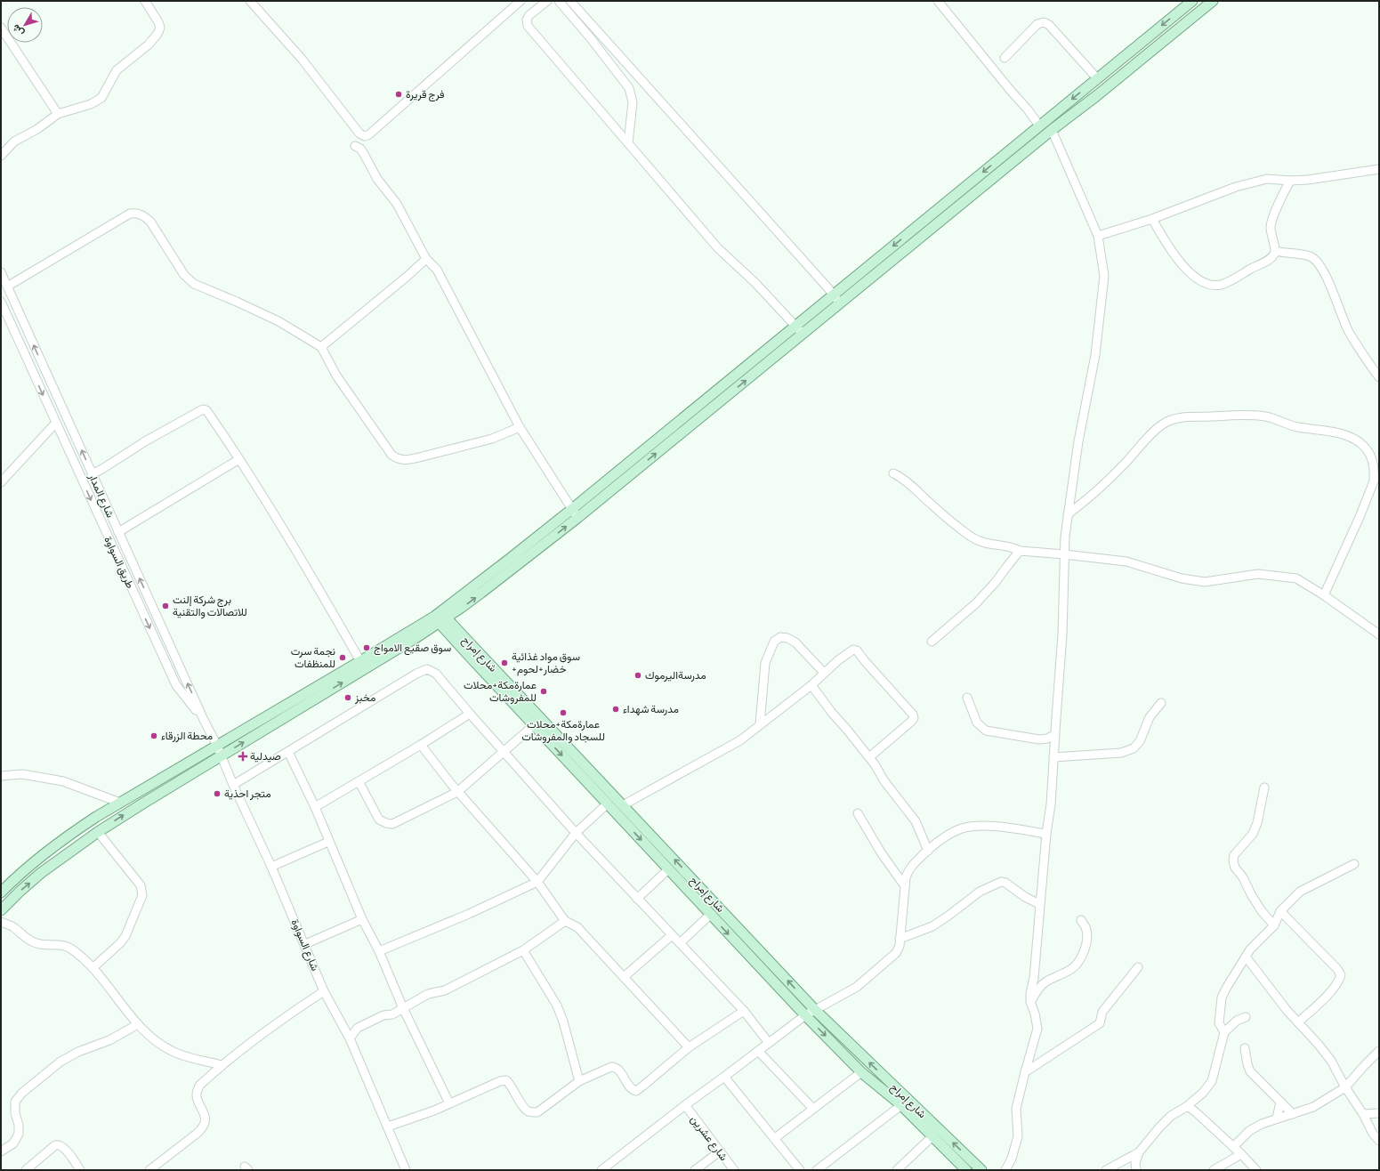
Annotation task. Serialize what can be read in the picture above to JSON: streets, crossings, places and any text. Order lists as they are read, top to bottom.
{
  "streets": {
    "main road": ["شارع إمراح"],
    "street": [
      "شارع المدار",
      "طريق السواوة",
      "شارع السواوة",
      "شارع عشرين"
    ]
  },
  "crossings": [
    ["شارع المدار", "طريق السواوة"],
    ["شارع المدار", "شارع السواوة"],
    ["طريق السواوة", "شارع السواوة"]
  ],
  "one_way": ["شارع المدار", "طريق السواوة"],
  "places": {
    "other": [
      "فرج قريرة",
      "برج شركة إلنت للاتصالات والتقنية",
      "سوق صقيع الامواج",
      "نجمة سرت للمنظفات",
      "سوق مواد غذائية +خضار+لحوم",
      "مدرسةاليرموك",
      "عمارةمكة+محلات للمفروشات",
      "مخبز",
      "مدرسة شهداء",
      "عمارةمكة+محلات للسجاد والمفروشات",
      "محطة الزرقاء",
      "متجر احذية"
    ],
    "health": ["صيدلية"]
  },
  "north": "bottom left"
}
